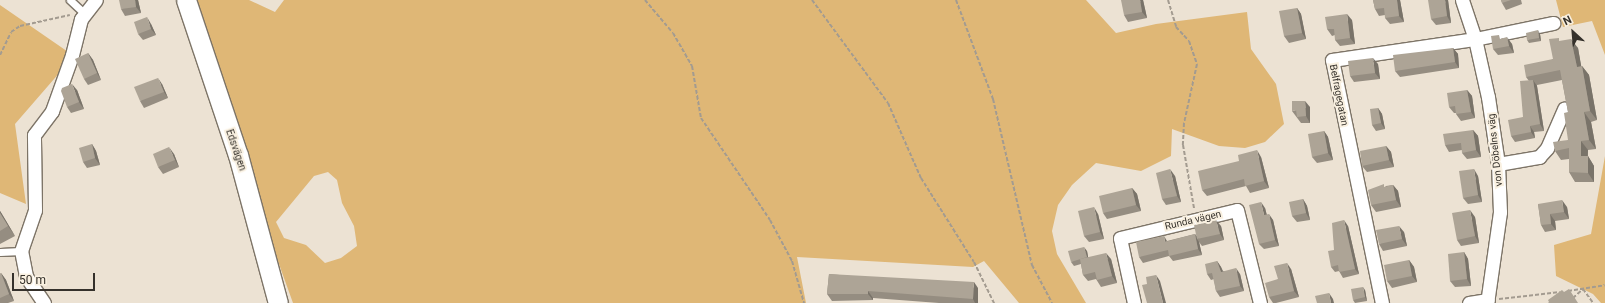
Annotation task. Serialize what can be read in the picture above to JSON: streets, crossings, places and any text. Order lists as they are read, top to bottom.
{
  "streets": {
    "street": [
      "Belfragegatan",
      "Edsvägen",
      "von Döbelns väg",
      "Runda vägen"
    ]
  },
  "crossings": [
    ["Belfragegatan", "von Döbelns väg"]
  ],
  "scale_bar": "50 m",
  "north": "top left"
}
